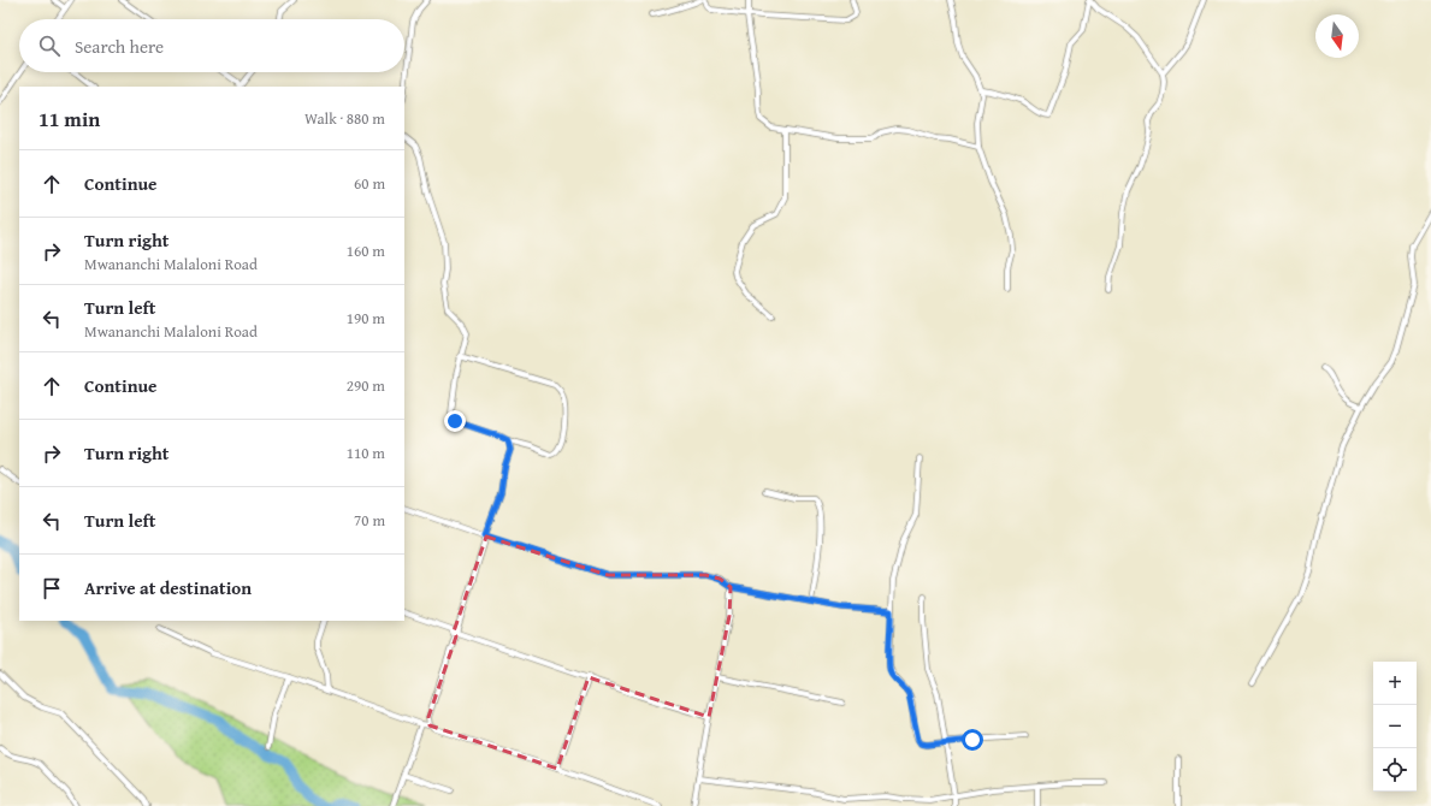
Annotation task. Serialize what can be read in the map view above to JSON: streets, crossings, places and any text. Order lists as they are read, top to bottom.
{
  "north": "bottom",
  "page": {
    "search": "Search here",
    "heading": ["11 min", "Walk · 880 m"],
    "list": [
      ["Continue", "60 m"],
      ["Turn right", "Mwananchi Malaloni Road", "160 m"],
      ["Turn left", "Mwananchi Malaloni Road", "190 m"],
      ["Continue", "290 m"],
      ["Turn right", "110 m"],
      ["Turn left", "70 m"],
      "Arrive at destination"
    ],
    "map_buttons": ["+", "−"]
  }
}
